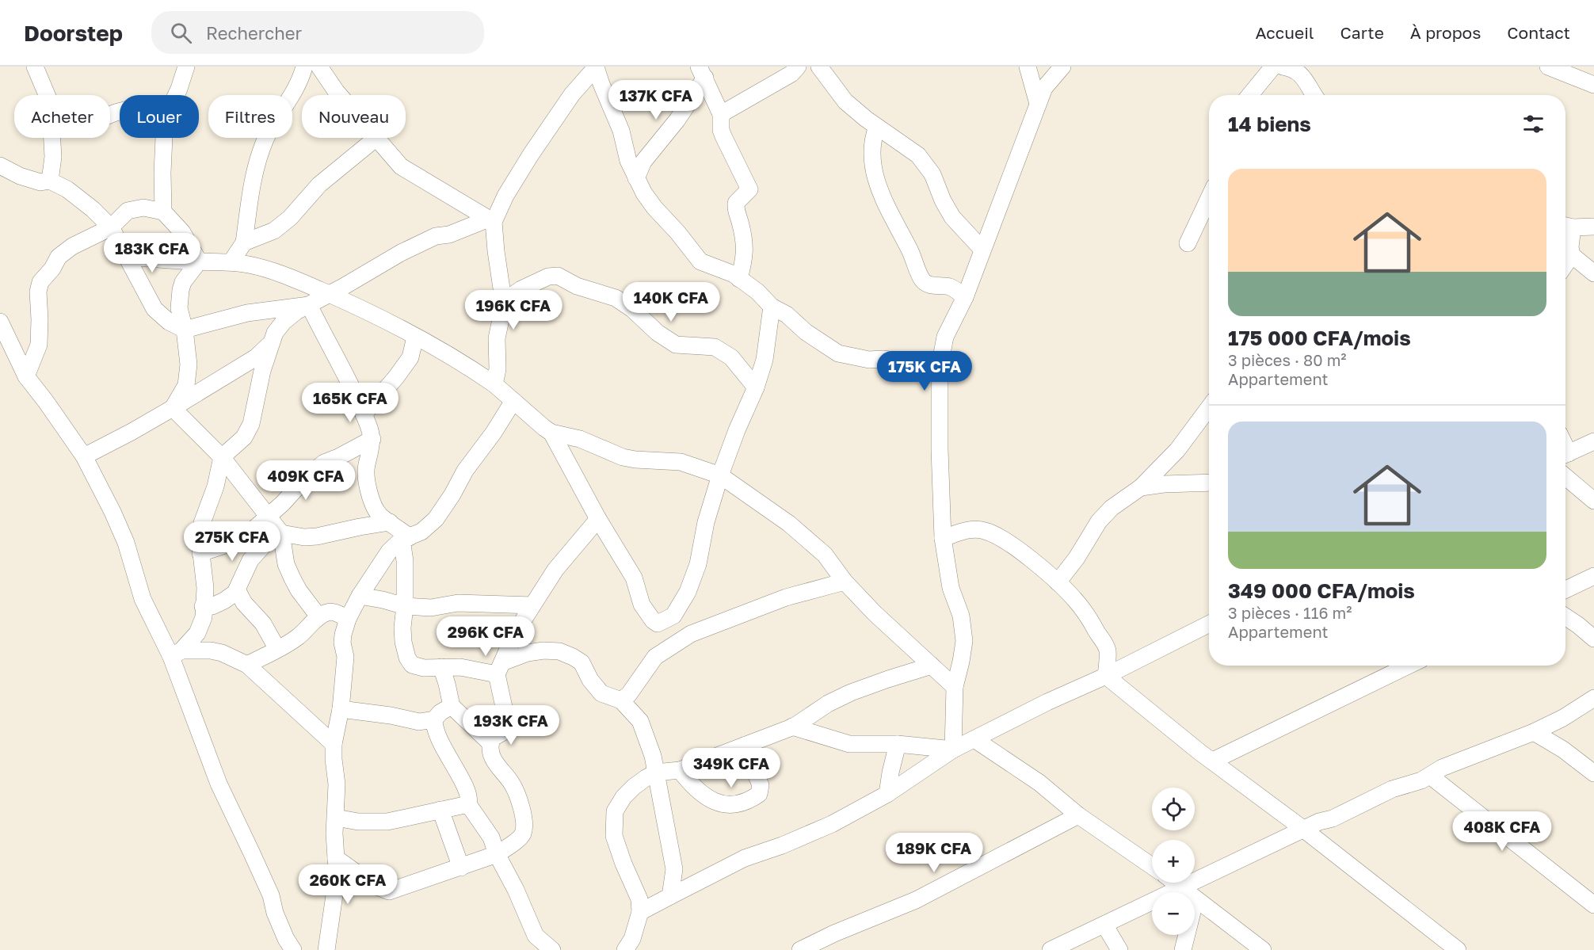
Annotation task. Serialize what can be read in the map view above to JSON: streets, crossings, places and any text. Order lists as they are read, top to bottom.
{
  "page": {
    "header": "Doorstep",
    "search": "Rechercher",
    "nav": [
      "Accueil",
      "Carte",
      "À propos",
      "Contact"
    ],
    "price": [
      "137K CFA",
      "183K CFA",
      "140K CFA",
      "196K CFA",
      "175K CFA",
      "165K CFA",
      "409K CFA",
      "275K CFA",
      "296K CFA",
      "193K CFA",
      "349K CFA",
      "408K CFA",
      "189K CFA",
      "260K CFA"
    ],
    "chip": [
      "Acheter",
      "Louer",
      "Filtres",
      "Nouveau"
    ],
    "heading": "14 biens",
    "list": [
      {
        "name": "175 000 CFA/mois",
        "note": "3 pièces · 80 m² · Appartement"
      },
      {
        "name": "349 000 CFA/mois",
        "note": "3 pièces · 116 m² · Appartement"
      }
    ],
    "map_buttons": ["+", "−"]
  }
}
